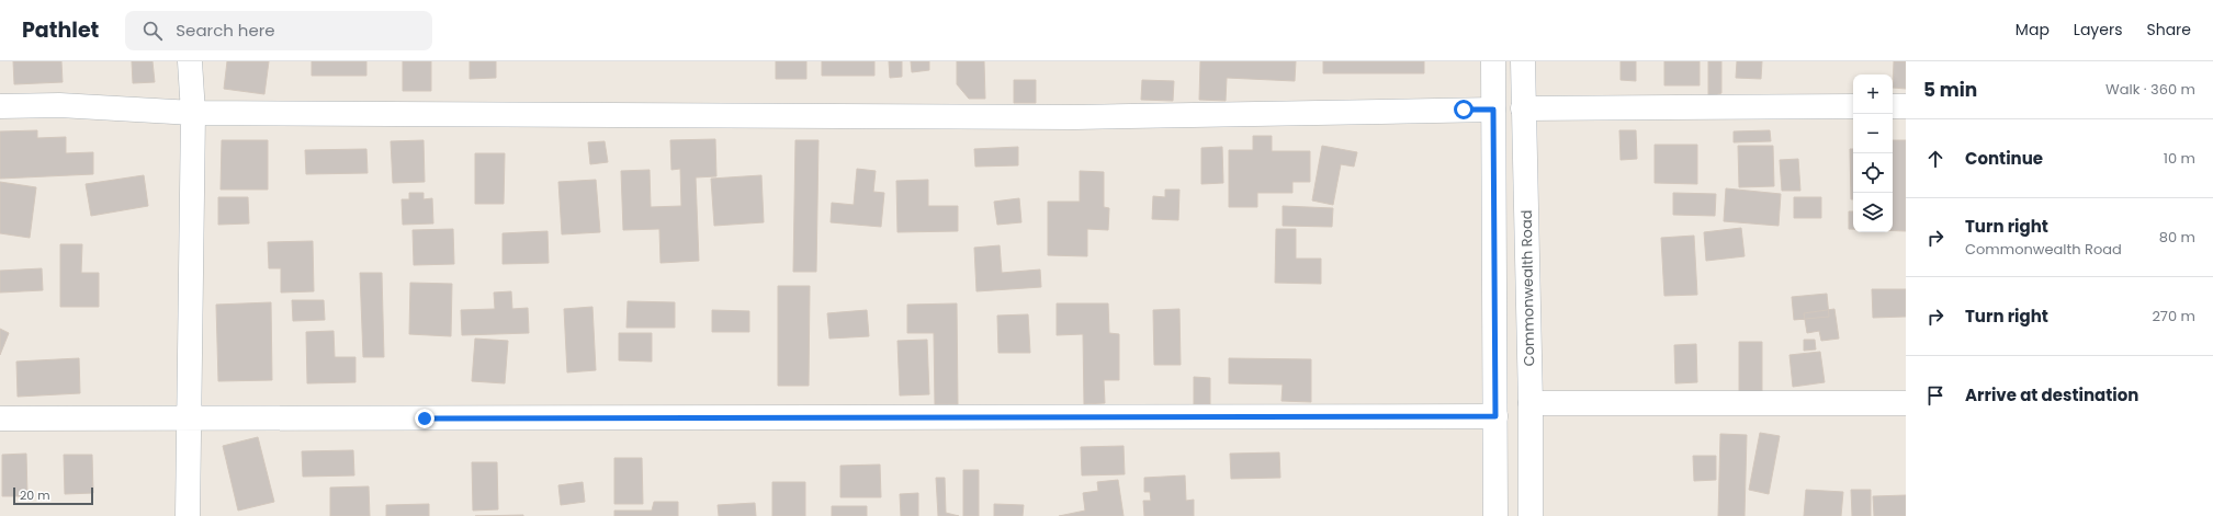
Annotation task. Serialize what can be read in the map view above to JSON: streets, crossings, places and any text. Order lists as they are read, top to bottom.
{
  "streets": {
    "street": ["Commonwealth Road"]
  },
  "scale_bar": "20 m",
  "page": {
    "header": "Pathlet",
    "search": "Search here",
    "nav": ["Map", "Layers", "Share"],
    "heading": ["5 min", "Walk · 360 m"],
    "map_buttons": ["+", "−"],
    "list": [
      ["Continue", "10 m"],
      ["Turn right", "Commonwealth Road", "80 m"],
      ["Turn right", "270 m"],
      "Arrive at destination"
    ],
    "scale": "20 m"
  }
}
